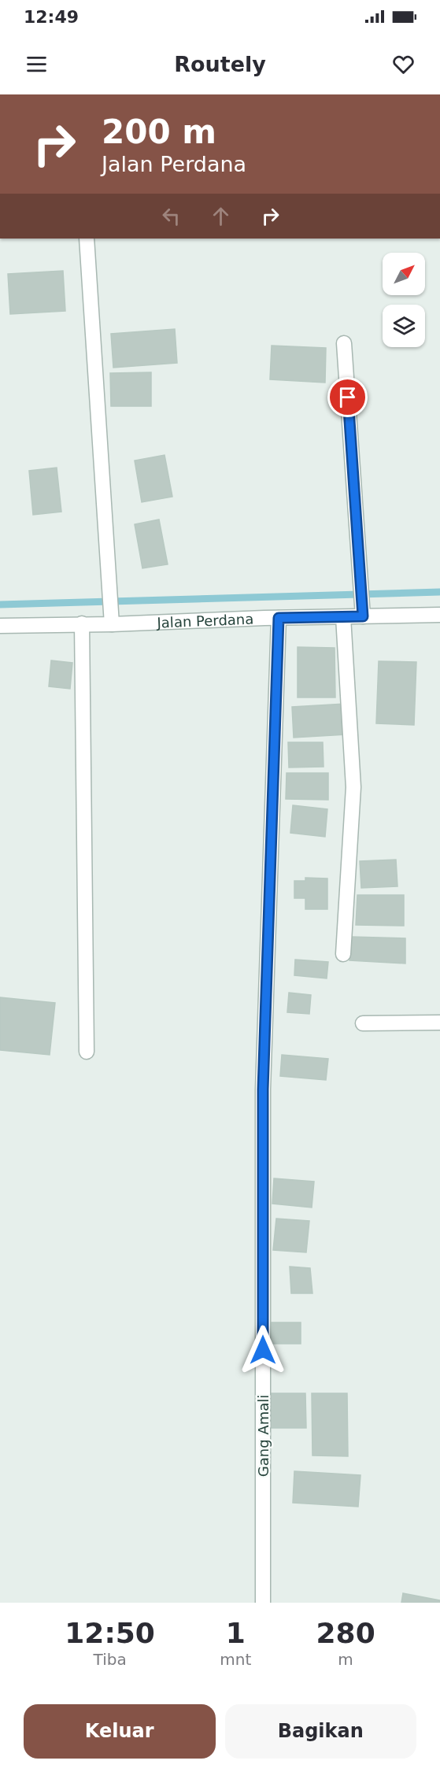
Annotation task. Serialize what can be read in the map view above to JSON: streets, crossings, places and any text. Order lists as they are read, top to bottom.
{
  "streets": {
    "street": ["Jalan Perdana", "Gang Amali"]
  },
  "crossings": [
    ["Jalan Perdana", "Gang Amali"]
  ],
  "north": "top right",
  "page": {
    "status": "12:49",
    "header": "Routely",
    "turn": ["200 m", "Jalan Perdana"],
    "eta": [
      "12:50",
      "Tiba",
      "1",
      "mnt",
      "280",
      "m"
    ],
    "buttons": ["Keluar", "Bagikan"]
  }
}
